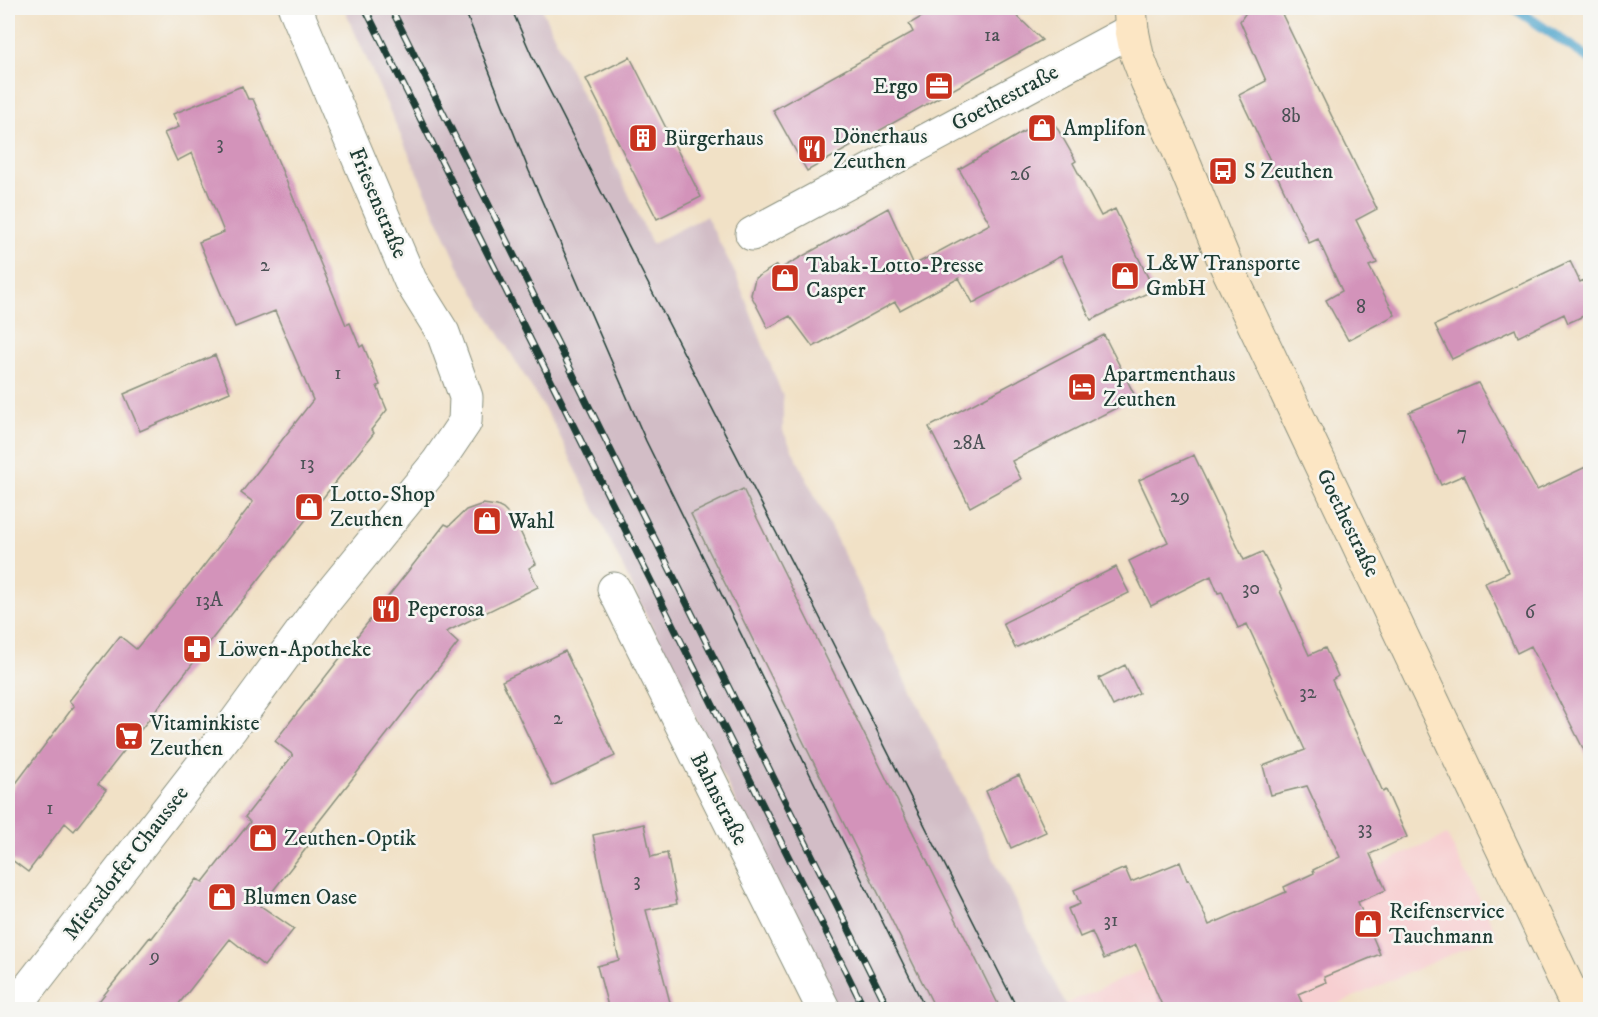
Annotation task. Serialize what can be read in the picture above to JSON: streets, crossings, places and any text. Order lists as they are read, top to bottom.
{
  "streets": {
    "main road": ["Goethestraße"],
    "street": ["Friesenstraße", "Bahnstraße", "Miersdorfer Chaussee"]
  },
  "crossings": [
    ["Friesenstraße", "Miersdorfer Chaussee"]
  ],
  "places": {
    "office": ["Ergo"],
    "shop": [
      "Amplifon",
      "L&W Transporte GmbH",
      "Tabak-Lotto-Presse Casper",
      "Lotto-Shop Zeuthen",
      "Wahl",
      "Zeuthen-Optik",
      "Blumen Oase",
      "Reifenservice Tauchmann"
    ],
    "building": ["Bürgerhaus"],
    "restaurant": ["Dönerhaus Zeuthen", "Peperosa"],
    "bus stop": ["S Zeuthen"],
    "hotel": ["Apartmenthaus Zeuthen"],
    "pharmacy": ["Löwen-Apotheke"],
    "supermarket": ["Vitaminkiste Zeuthen"]
  },
  "house_numbers": [
    "1a",
    "8b",
    "3",
    "26",
    "2",
    "8",
    "1",
    "7",
    "28A",
    "13",
    "29",
    "30",
    "13A",
    "6",
    "32",
    "2",
    "1",
    "33",
    "3",
    "31",
    "9"
  ]
}
